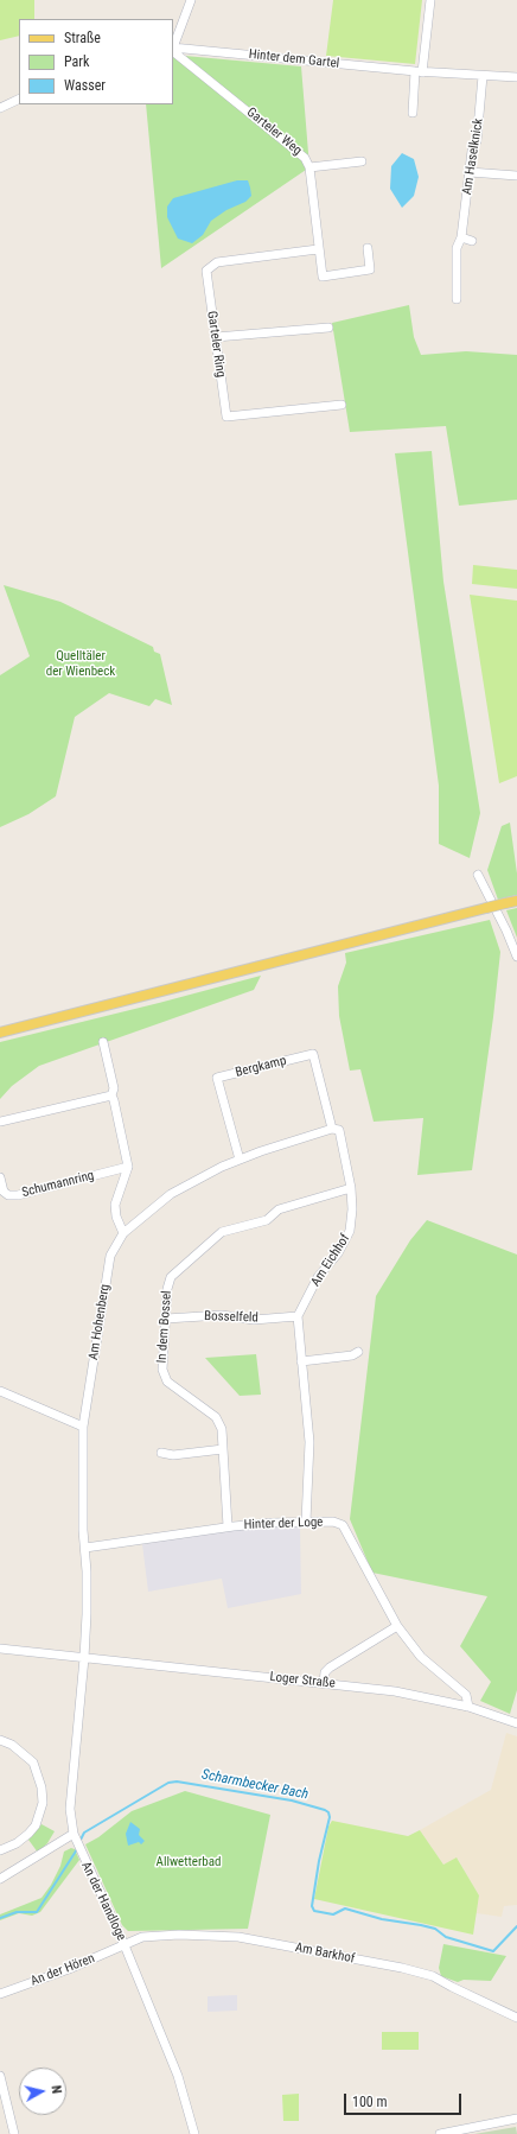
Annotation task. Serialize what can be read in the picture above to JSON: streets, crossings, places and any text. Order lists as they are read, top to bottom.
{
  "streets": {
    "street": [
      "Hinter dem Gartel",
      "Garteler Weg",
      "Am Haselknick",
      "Garteler Ring",
      "Bergkamp",
      "Schumannring",
      "Am Eichhof",
      "Bosselfeld",
      "Am Hohenberg",
      "In dem Bossel",
      "Hinter der Loge",
      "Loger Straße",
      "An der Handloge",
      "Am Barkhof",
      "An der Hören"
    ]
  },
  "crossings": [
    ["Hinter dem Gartel", "Am Haselknick"],
    ["Garteler Weg", "Garteler Ring"],
    ["Bergkamp", "Am Eichhof"],
    ["Bergkamp", "Am Hohenberg"],
    ["Am Eichhof", "Bosselfeld"],
    ["Am Eichhof", "Am Hohenberg"],
    ["Am Eichhof", "In dem Bossel"],
    ["Bosselfeld", "In dem Bossel"],
    ["Am Hohenberg", "Hinter der Loge"],
    ["Am Hohenberg", "Loger Straße"],
    ["Am Hohenberg", "An der Handloge"],
    ["In dem Bossel", "Hinter der Loge"],
    ["Hinter der Loge", "Loger Straße"],
    ["Loger Straße", "An der Handloge"],
    ["An der Handloge", "Am Barkhof"],
    ["An der Handloge", "An der Hören"],
    ["Am Barkhof", "An der Hören"]
  ],
  "water": ["Scharmbecker Bach"],
  "parks": ["Quelltäler der Wienbeck", "Allwetterbad"],
  "legend": ["Straße", "Park", "Wasser"],
  "scale_bar": "100 m",
  "north": "right"
}
